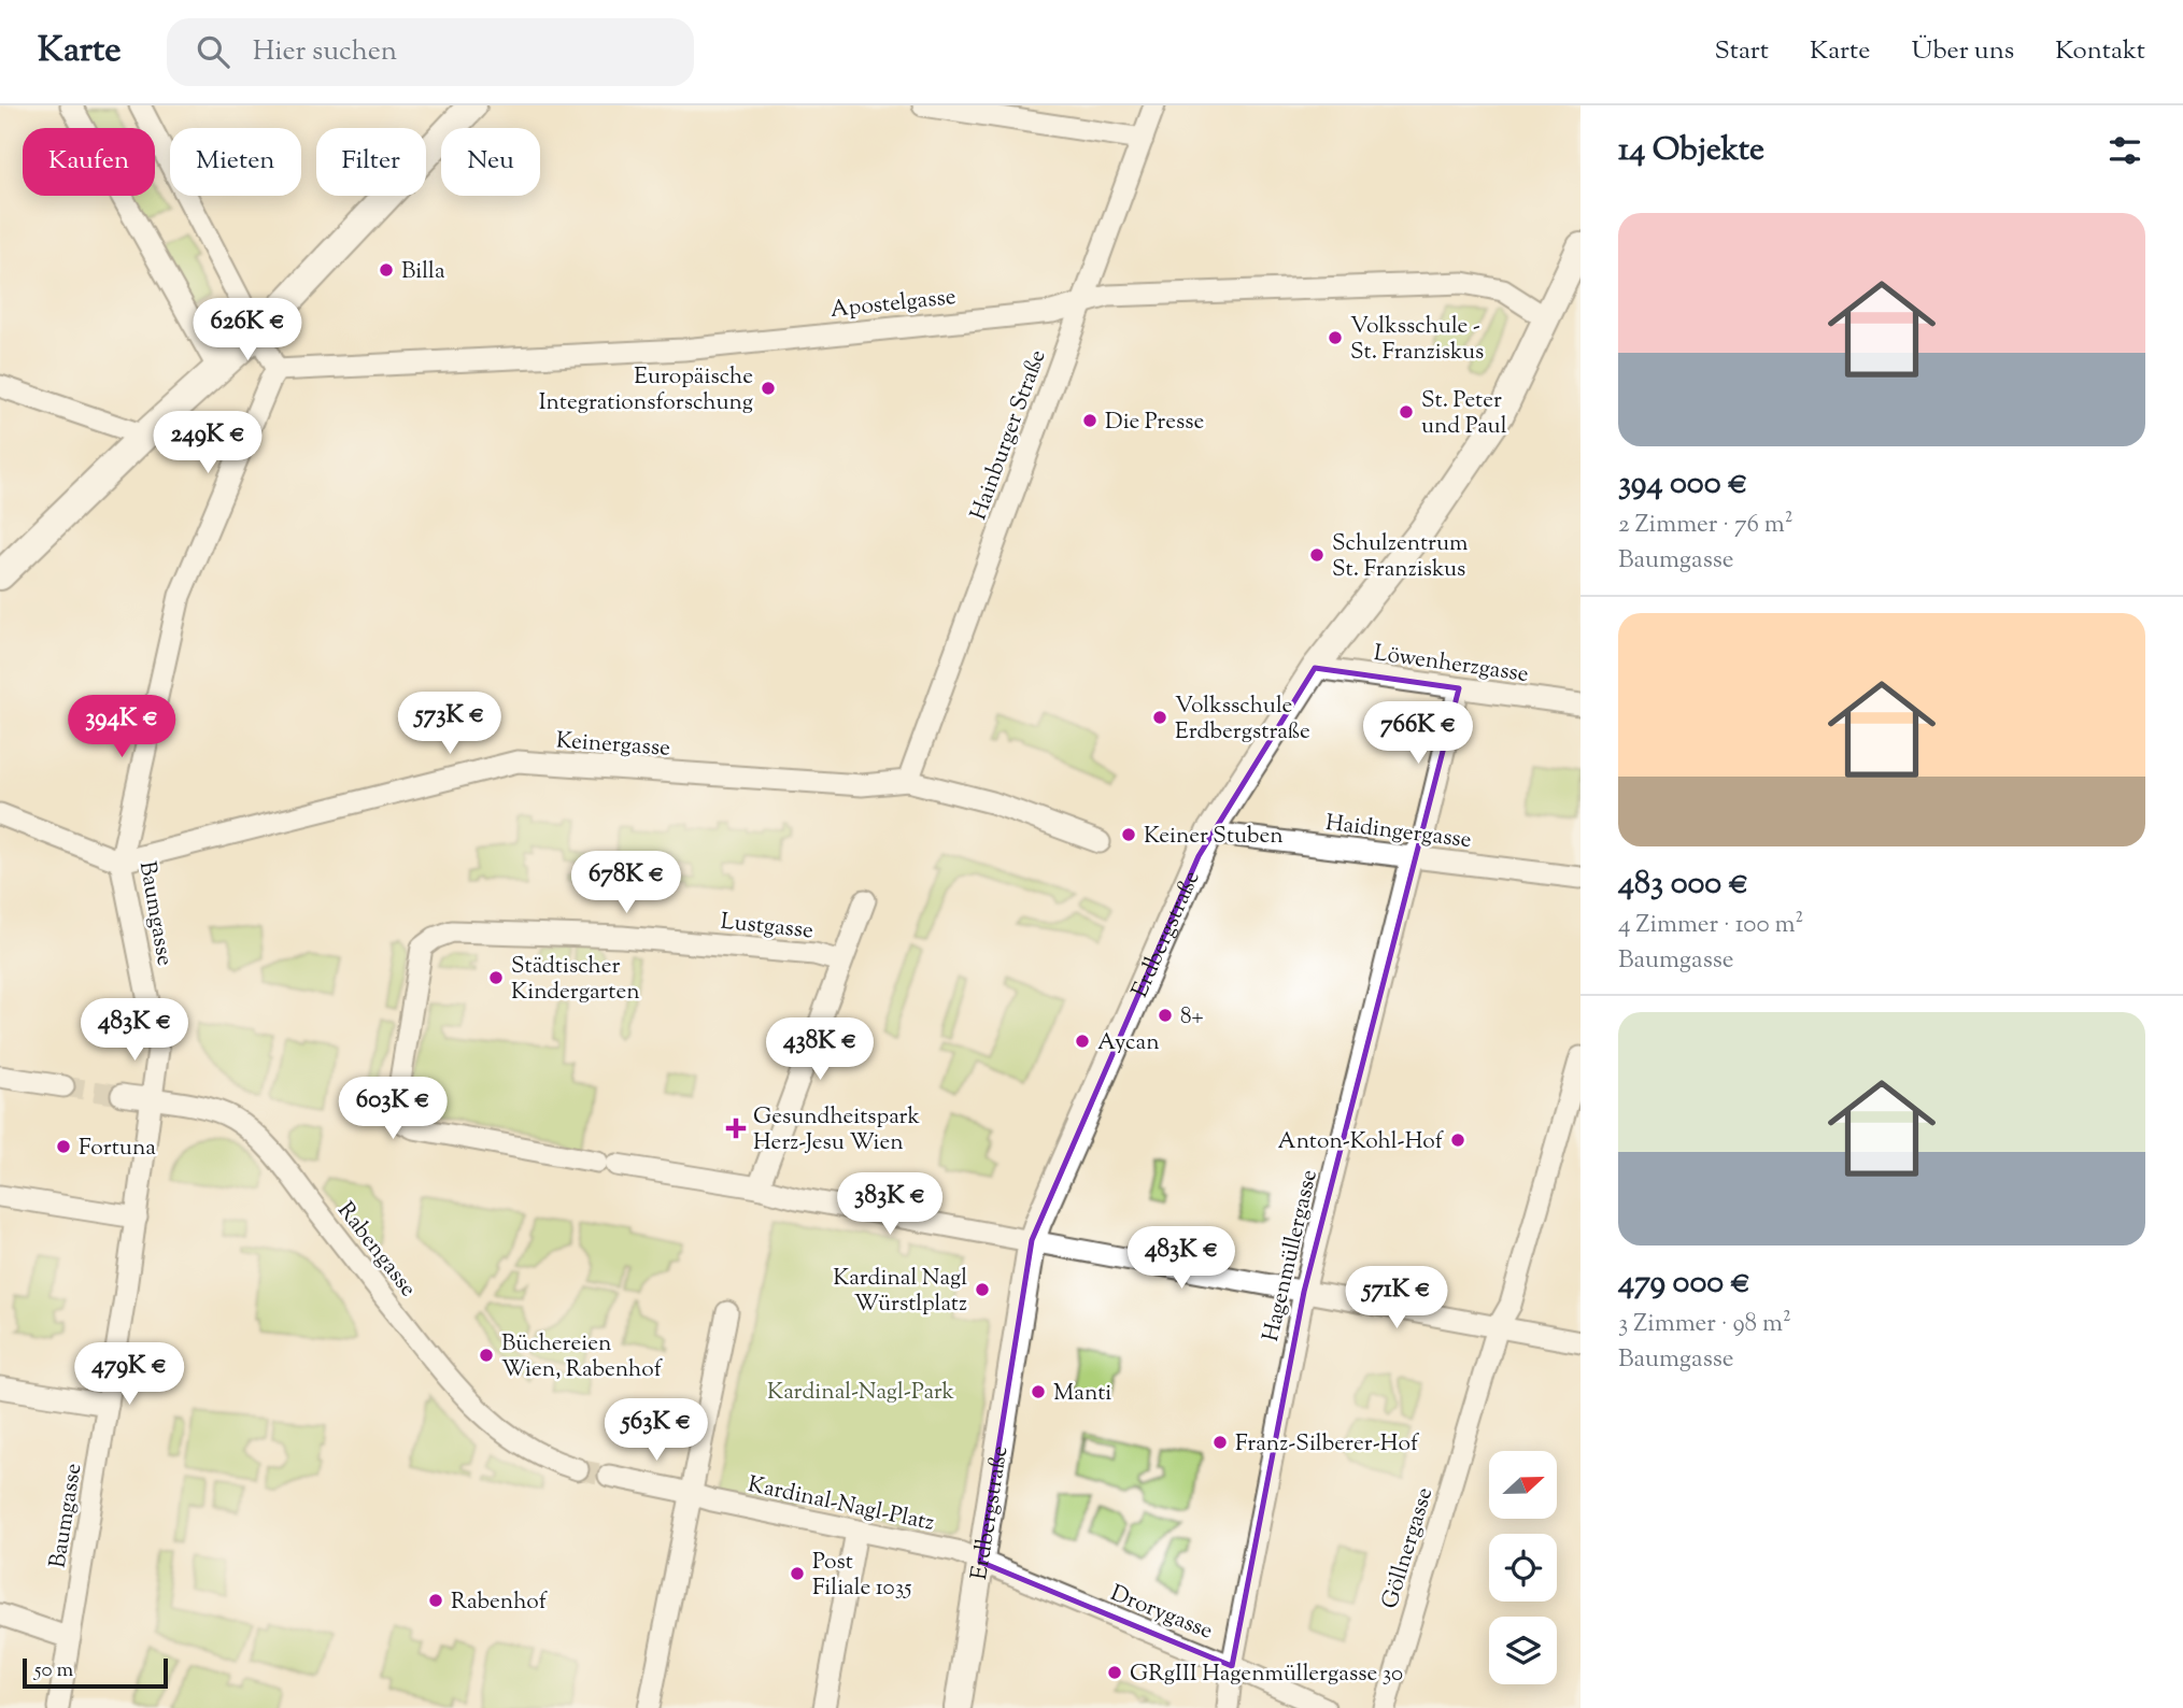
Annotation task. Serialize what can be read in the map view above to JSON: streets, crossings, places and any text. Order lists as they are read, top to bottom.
{
  "streets": {
    "street": [
      "Apostelgasse",
      "Hainburger Straße",
      "Löwenherzgasse",
      "Keinergasse",
      "Haidingergasse",
      "Baumgasse",
      "Lustgasse",
      "Erdbergstraße",
      "Rabengasse",
      "Hagenmüllergasse",
      "Kardinal-Nagl-Platz",
      "Göllnergasse",
      "Drorygasse"
    ]
  },
  "crossings": [
    ["Apostelgasse", "Hainburger Straße"],
    ["Apostelgasse", "Baumgasse"],
    ["Apostelgasse", "Erdbergstraße"],
    ["Hainburger Straße", "Keinergasse"],
    ["Löwenherzgasse", "Erdbergstraße"],
    ["Löwenherzgasse", "Hagenmüllergasse"],
    ["Keinergasse", "Baumgasse"],
    ["Haidingergasse", "Erdbergstraße"],
    ["Haidingergasse", "Hagenmüllergasse"],
    ["Baumgasse", "Rabengasse"],
    ["Erdbergstraße", "Kardinal-Nagl-Platz"],
    ["Erdbergstraße", "Drorygasse"],
    ["Hagenmüllergasse", "Drorygasse"],
    ["Kardinal-Nagl-Platz", "Drorygasse"]
  ],
  "parks": ["Kardinal-Nagl-Park"],
  "places": {
    "other": [
      "Billa",
      "Volksschule - St. Franziskus",
      "Europäische Integrationsforschung",
      "St. Peter und Paul",
      "Die Presse",
      "Schulzentrum St. Franziskus",
      "Volksschule Erdbergstraße",
      "Keiner Stuben",
      "Städtischer Kindergarten",
      "8+",
      "Aycan",
      "Anton-Kohl-Hof",
      "Fortuna",
      "Kardinal Nagl Würstlplatz",
      "Büchereien Wien, Rabenhof",
      "Manti",
      "Franz-Silberer-Hof",
      "Post Filiale 1035",
      "Rabenhof",
      "GRgIII Hagenmüllergasse 30"
    ],
    "health": ["Gesundheitspark Herz-Jesu Wien"]
  },
  "scale_bar": "50 m",
  "north": "right",
  "page": {
    "header": "Karte",
    "search": "Hier suchen",
    "nav": [
      "Start",
      "Karte",
      "Über uns",
      "Kontakt"
    ],
    "heading": "14 Objekte",
    "chip": [
      "Kaufen",
      "Mieten",
      "Filter",
      "Neu"
    ],
    "list": [
      {
        "name": "394 000 €",
        "note": "2 Zimmer · 76 m² · Baumgasse"
      },
      {
        "name": "483 000 €",
        "note": "4 Zimmer · 100 m² · Baumgasse"
      },
      {
        "name": "479 000 €",
        "note": "3 Zimmer · 98 m² · Baumgasse"
      }
    ],
    "price": [
      "626K €",
      "249K €",
      "573K €",
      "394K €",
      "766K €",
      "678K €",
      "483K €",
      "438K €",
      "603K €",
      "383K €",
      "483K €",
      "571K €",
      "479K €",
      "563K €"
    ],
    "scale": "50 m"
  }
}
